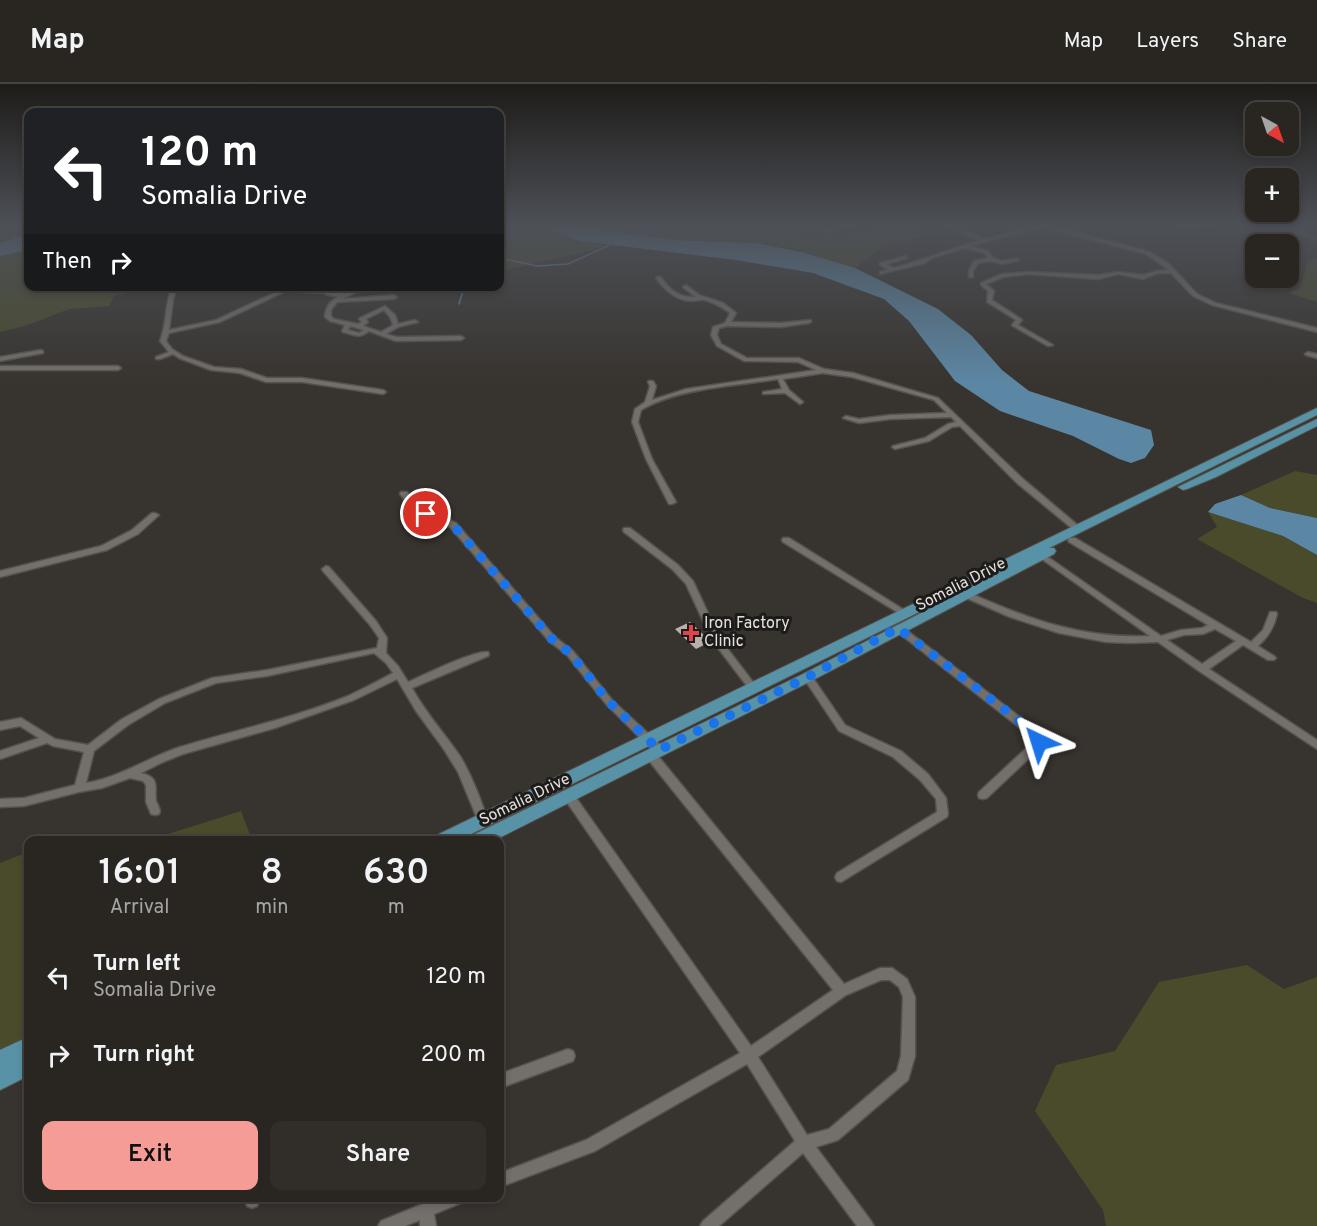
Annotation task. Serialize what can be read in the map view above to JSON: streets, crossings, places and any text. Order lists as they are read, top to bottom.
{
  "streets": {
    "main road": ["Somalia Drive"]
  },
  "places": {
    "health": ["Iron Factory Clinic"]
  },
  "north": "bottom right",
  "page": {
    "header": "Map",
    "nav": ["Map", "Layers", "Share"],
    "map_buttons": ["+", "−"],
    "turn": ["120 m", "Somalia Drive"],
    "then": "Then",
    "eta": [
      "16:01",
      "Arrival",
      "8",
      "min",
      "630",
      "m"
    ],
    "list": [
      {
        "name": "Turn left",
        "note": "Somalia Drive",
        "value": "120 m"
      },
      {
        "name": "Turn right",
        "value": "200 m"
      }
    ],
    "buttons": ["Exit", "Share"]
  }
}
